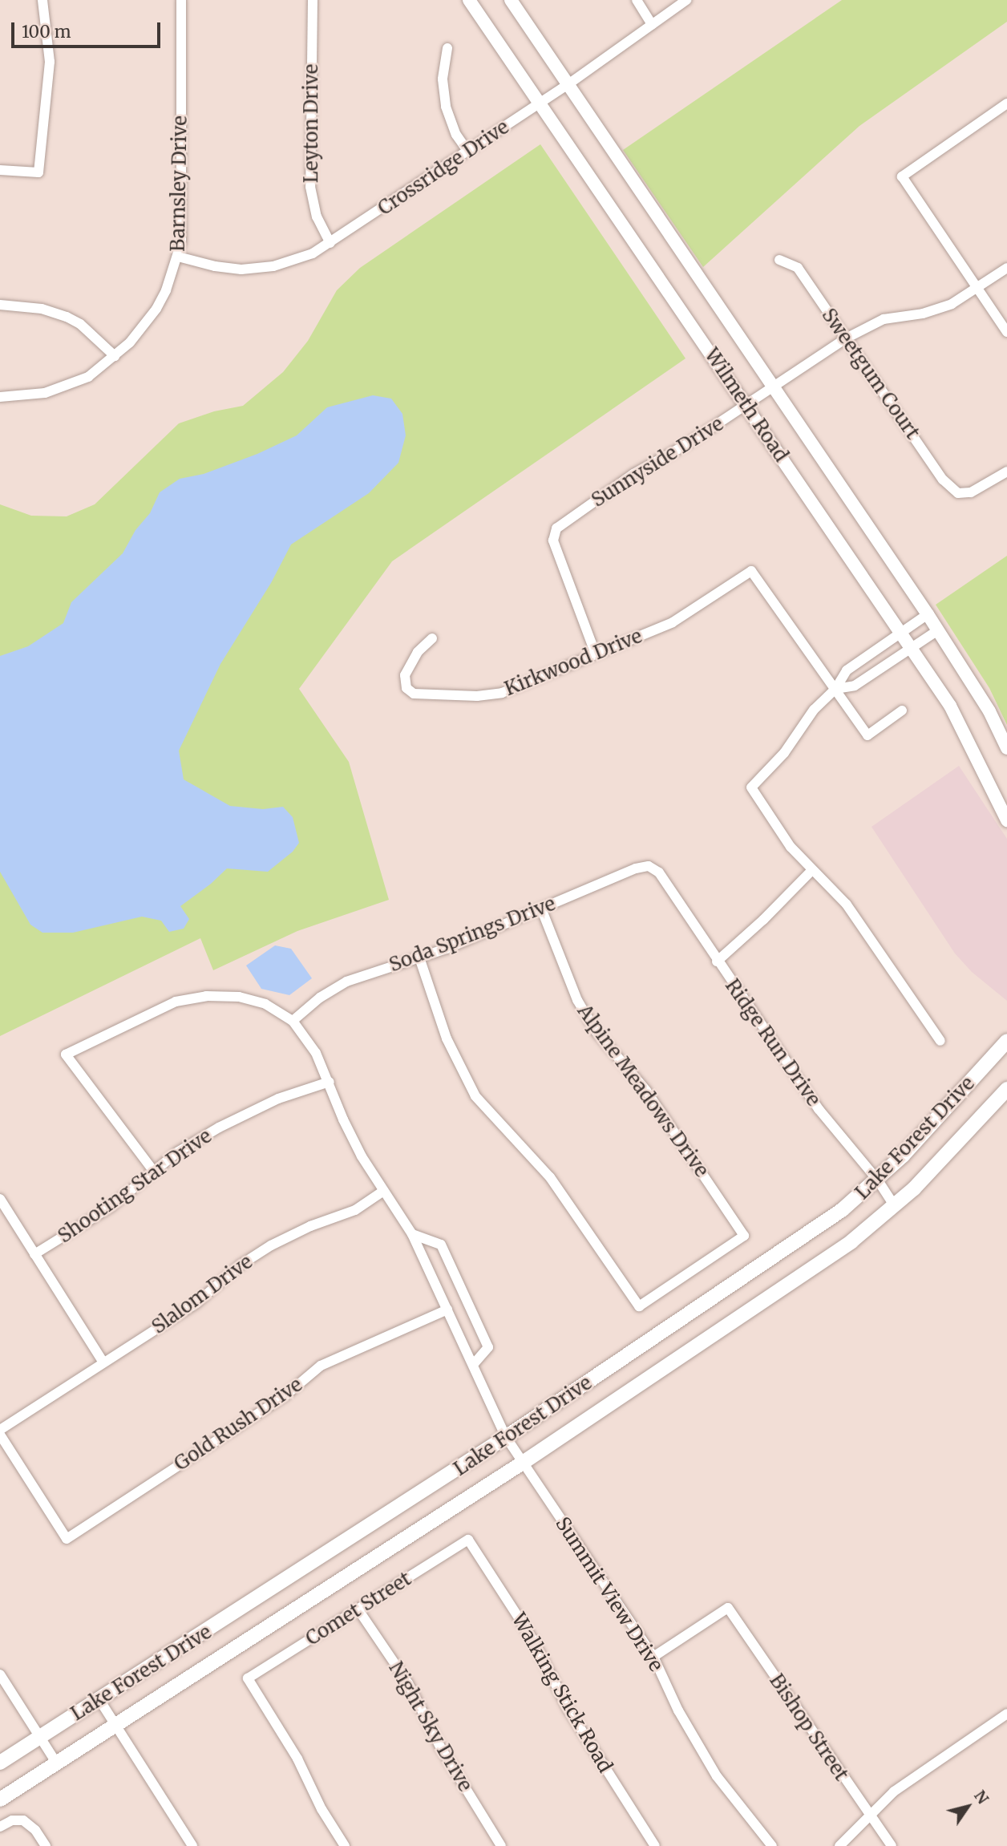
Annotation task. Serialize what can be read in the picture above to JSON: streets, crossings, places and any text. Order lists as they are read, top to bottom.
{
  "streets": {
    "main road": ["Lake Forest Drive"],
    "street": [
      "Leyton Drive",
      "Crossridge Drive",
      "Barnsley Drive",
      "Sweetgum Court",
      "Wilmeth Road",
      "Sunnyside Drive",
      "Kirkwood Drive",
      "Soda Springs Drive",
      "Ridge Run Drive",
      "Alpine Meadows Drive",
      "Shooting Star Drive",
      "Slalom Drive",
      "Gold Rush Drive",
      "Summit View Drive",
      "Comet Street",
      "Walking Stick Road",
      "Night Sky Drive",
      "Bishop Street"
    ]
  },
  "crossings": [
    ["Leyton Drive", "Crossridge Drive"],
    ["Crossridge Drive", "Barnsley Drive"],
    ["Crossridge Drive", "Wilmeth Road"],
    ["Sweetgum Court", "Sunnyside Drive"],
    ["Wilmeth Road", "Sunnyside Drive"],
    ["Sunnyside Drive", "Kirkwood Drive"],
    ["Soda Springs Drive", "Ridge Run Drive"],
    ["Soda Springs Drive", "Alpine Meadows Drive"],
    ["Soda Springs Drive", "Summit View Drive"],
    ["Ridge Run Drive", "Lake Forest Drive"],
    ["Lake Forest Drive", "Summit View Drive"],
    ["Shooting Star Drive", "Summit View Drive"],
    ["Slalom Drive", "Summit View Drive"],
    ["Gold Rush Drive", "Summit View Drive"],
    ["Summit View Drive", "Bishop Street"],
    ["Comet Street", "Walking Stick Road"],
    ["Comet Street", "Night Sky Drive"]
  ],
  "scale_bar": "100 m",
  "north": "top right"
}
